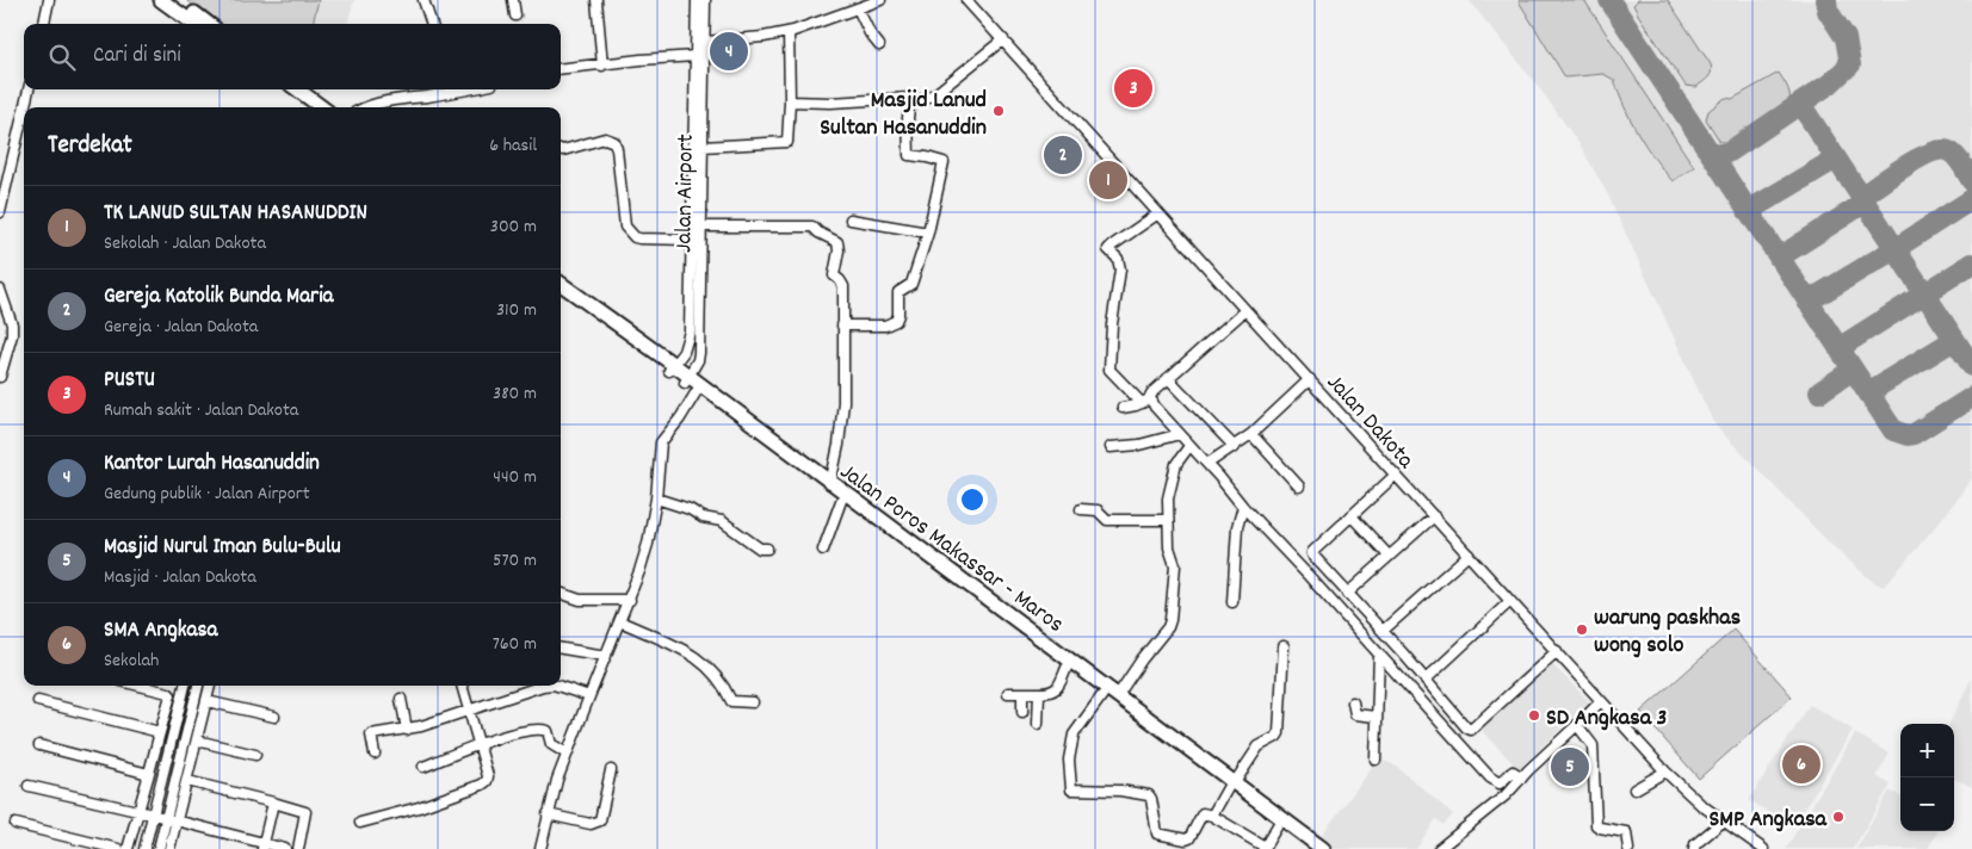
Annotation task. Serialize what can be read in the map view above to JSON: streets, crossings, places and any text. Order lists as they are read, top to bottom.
{
  "streets": {
    "highway": ["Jalan Poros Makassar - Maros"],
    "street": ["Jalan Airport", "Jalan Dakota"]
  },
  "crossings": [
    ["Jalan Airport", "Jalan Poros Makassar - Maros"]
  ],
  "places": [
    "Masjid Lanud Sultan Hasanuddin",
    "warung paskhas wong solo",
    "SD Angkasa 3",
    "SMP Angkasa"
  ],
  "page": {
    "search": "Cari di sini",
    "pins": [
      "4",
      "3",
      "2",
      "1",
      "6",
      "5"
    ],
    "heading": ["Terdekat", "6 hasil"],
    "list": [
      {
        "mark": "1",
        "name": "TK LANUD SULTAN HASANUDDIN",
        "note": "Sekolah · Jalan Dakota",
        "value": "300 m"
      },
      {
        "mark": "2",
        "name": "Gereja Katolik Bunda Maria",
        "note": "Gereja · Jalan Dakota",
        "value": "310 m"
      },
      {
        "mark": "3",
        "name": "PUSTU",
        "note": "Rumah sakit · Jalan Dakota",
        "value": "380 m"
      },
      {
        "mark": "4",
        "name": "Kantor Lurah Hasanuddin",
        "note": "Gedung publik · Jalan Airport",
        "value": "440 m"
      },
      {
        "mark": "5",
        "name": "Masjid Nurul Iman Bulu-Bulu",
        "note": "Masjid · Jalan Dakota",
        "value": "570 m"
      },
      {
        "mark": "6",
        "name": "SMA Angkasa",
        "note": "Sekolah",
        "value": "760 m"
      }
    ],
    "map_buttons": ["+", "−"]
  }
}
